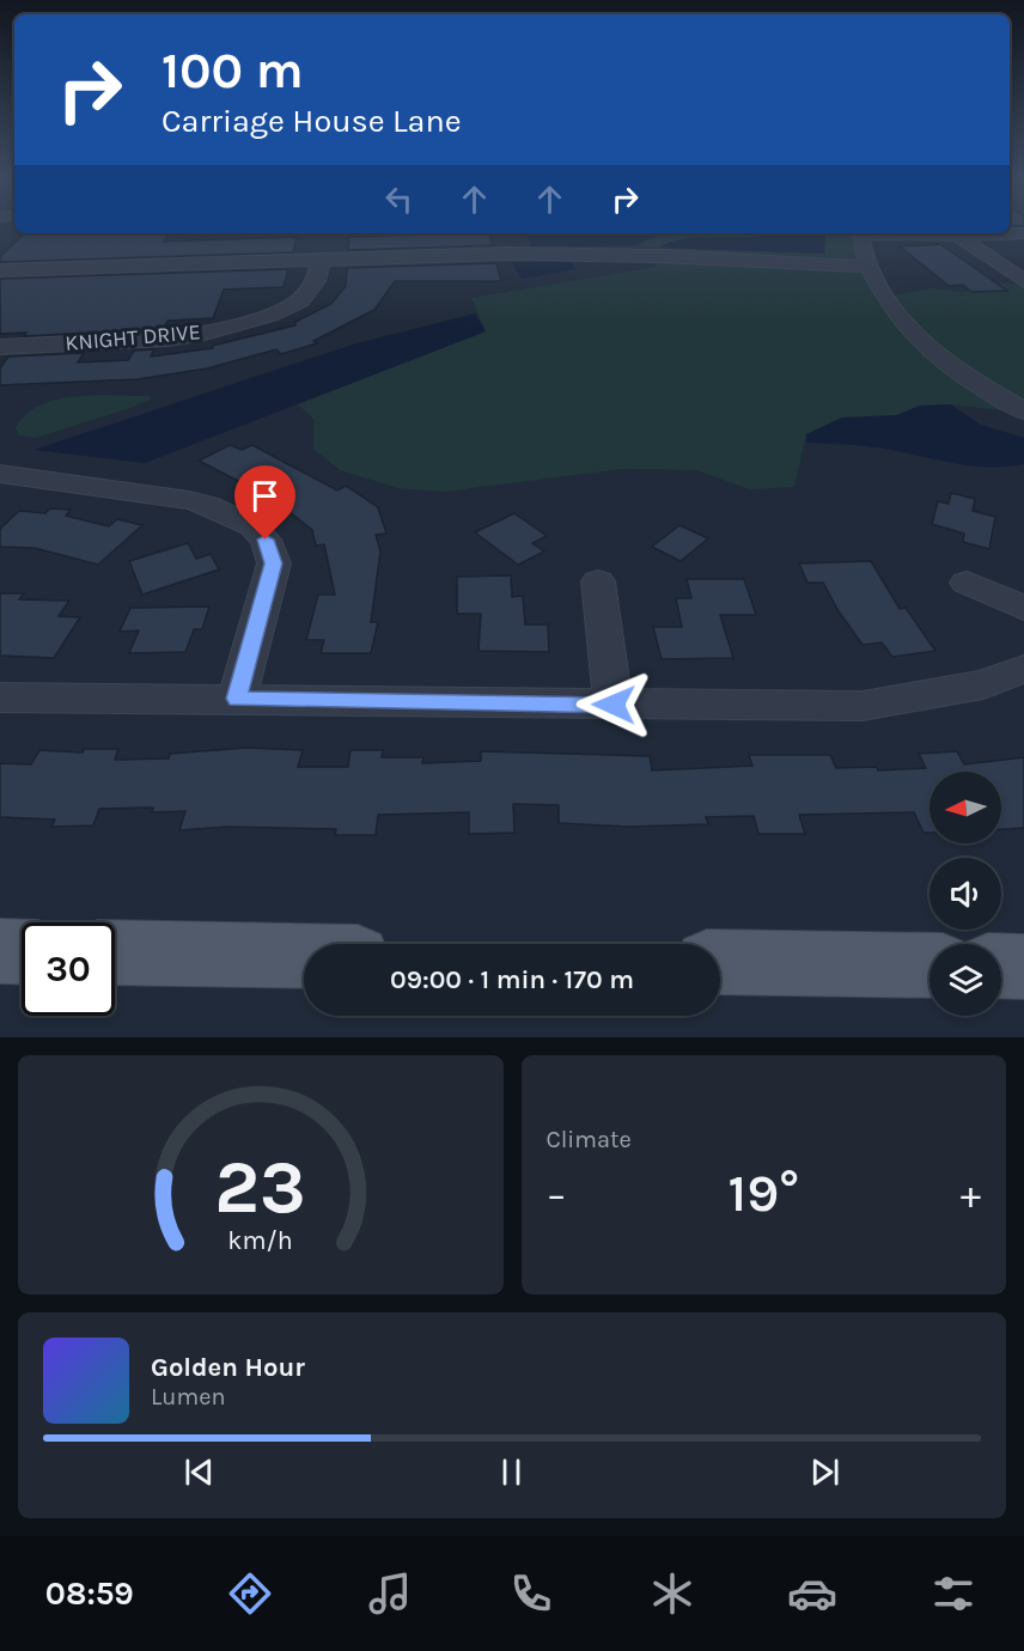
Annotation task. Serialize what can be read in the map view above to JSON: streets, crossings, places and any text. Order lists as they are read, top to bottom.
{
  "streets": {
    "street": ["KNIGHT DRIVE"]
  },
  "north": "left",
  "page": {
    "turn": ["100 m", "Carriage House Lane"],
    "limit": "30",
    "trip": "09:00 · 1 min · 170 m",
    "tile": "Climate",
    "heat": ["−", "19°", "+"],
    "song": ["Golden Hour", "Lumen"],
    "tabs": "08:59",
    "gauge": ["23", "km/h"]
  }
}
